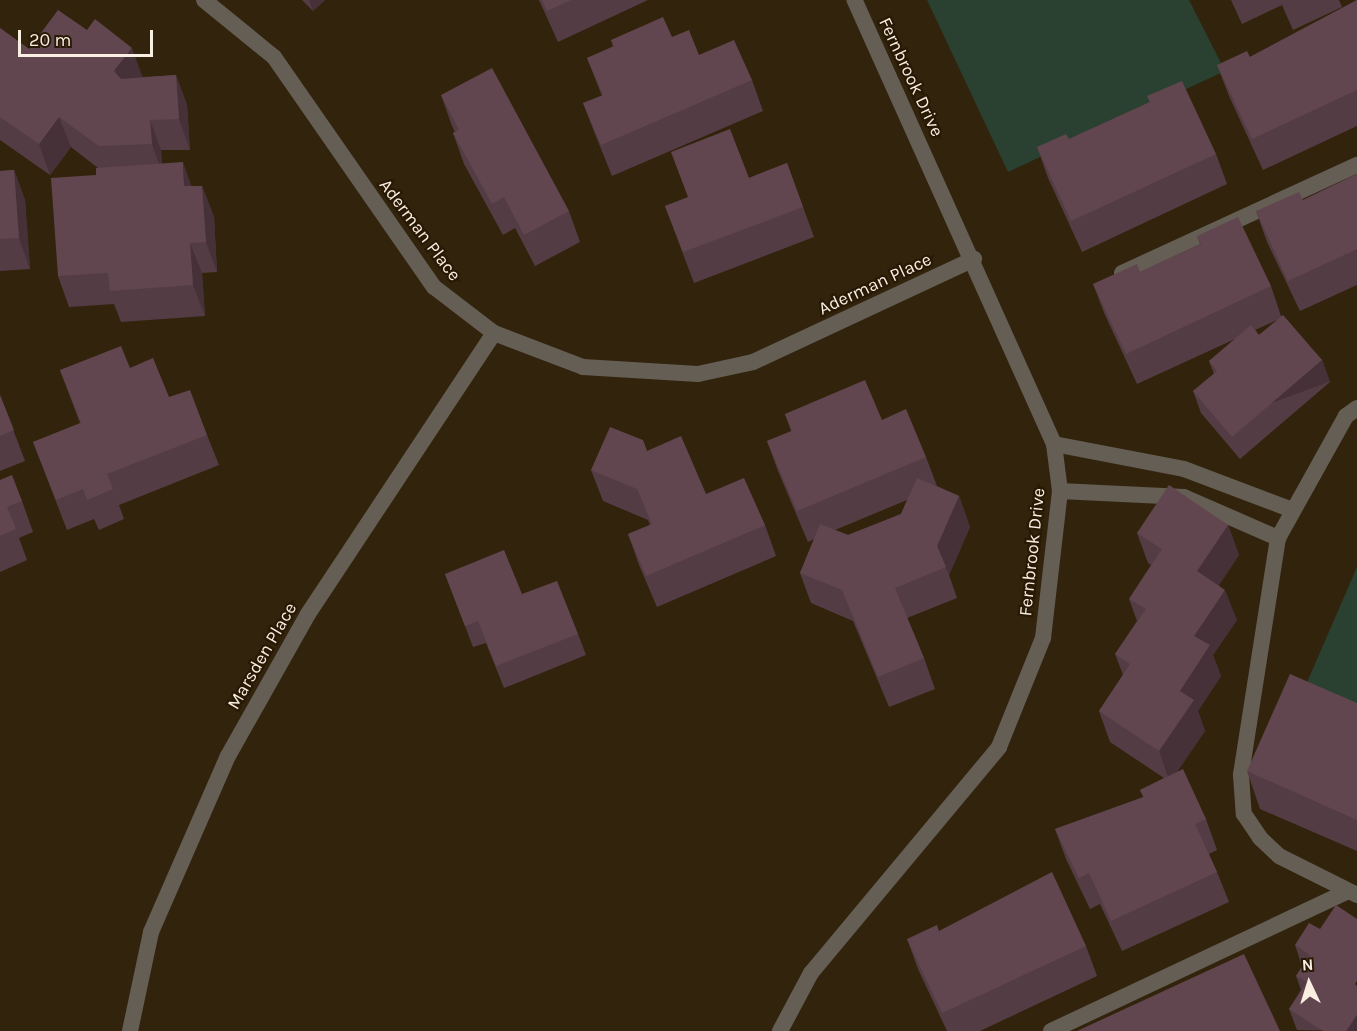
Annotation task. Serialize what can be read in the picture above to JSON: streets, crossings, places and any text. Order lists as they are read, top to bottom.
{
  "streets": {
    "street": ["Fernbrook Drive", "Aderman Place", "Marsden Place"]
  },
  "crossings": [
    ["Fernbrook Drive", "Aderman Place"],
    ["Aderman Place", "Marsden Place"]
  ],
  "scale_bar": "20 m",
  "north": "top"
}
